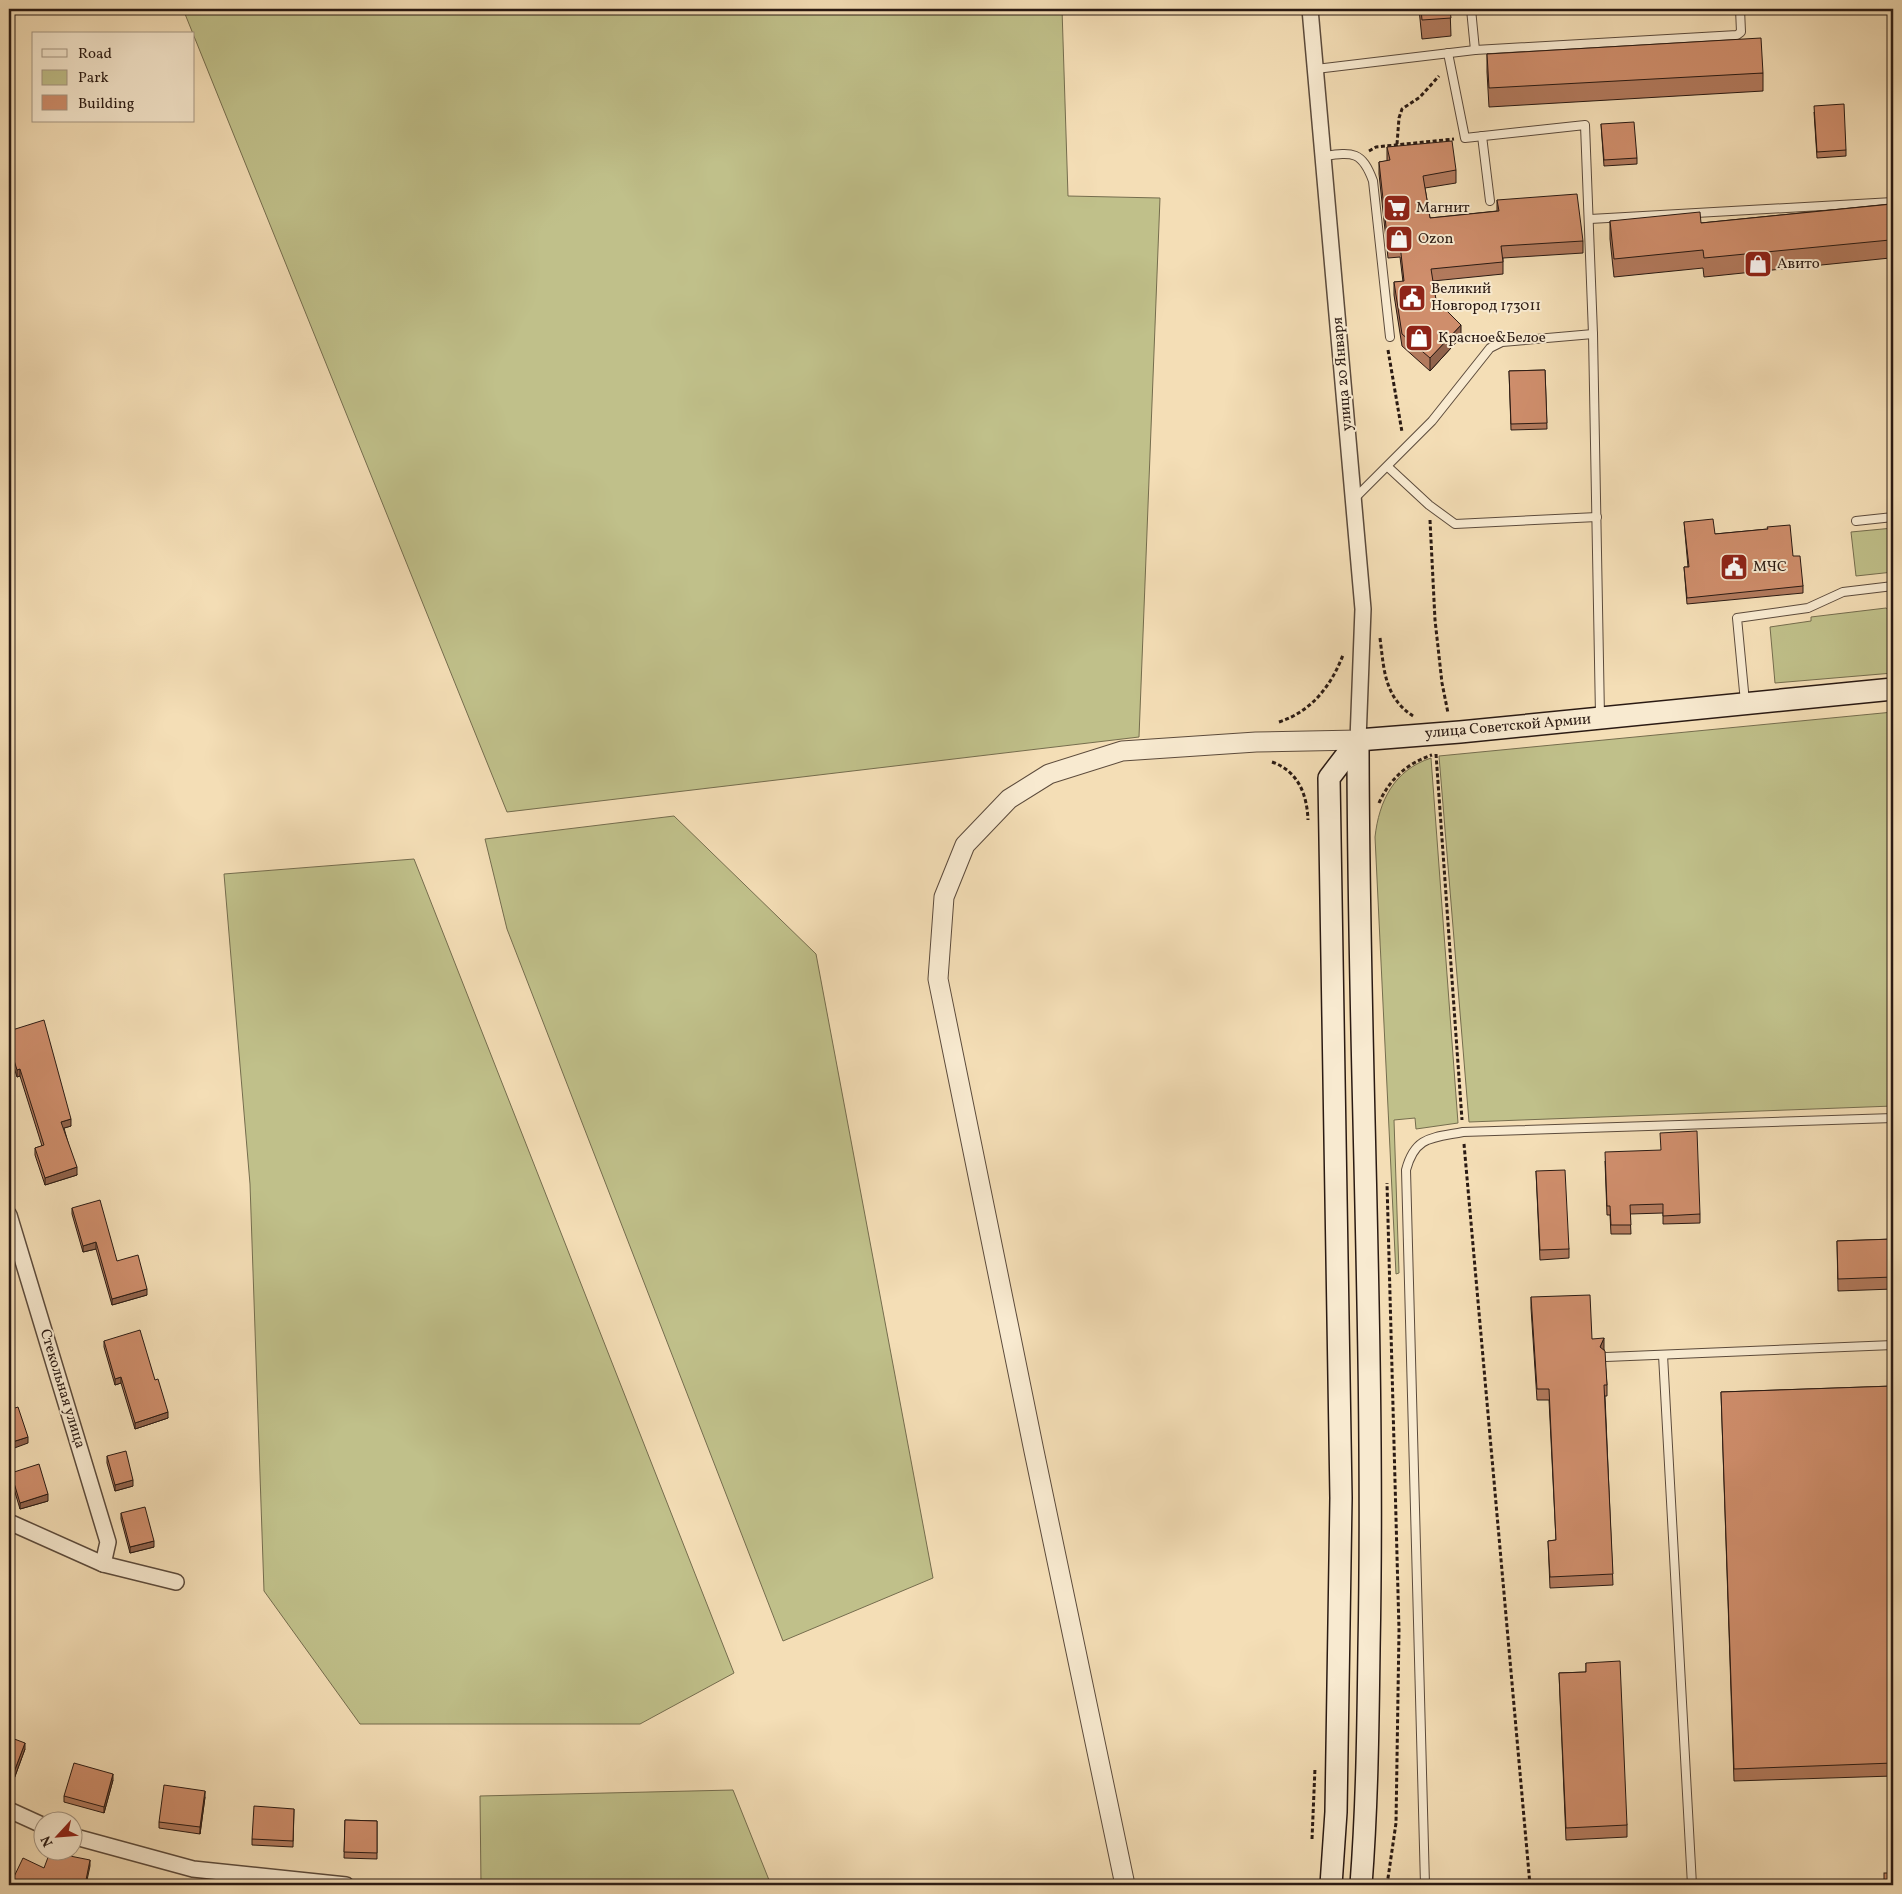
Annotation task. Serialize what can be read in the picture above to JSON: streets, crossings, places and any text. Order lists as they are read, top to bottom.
{
  "streets": {
    "main road": ["улица Советской Армии"],
    "street": ["улица 20 Января", "Стекольная улица"]
  },
  "crossings": [
    ["улица 20 Января", "улица Советской Армии"]
  ],
  "places": {
    "supermarket": ["Магнит"],
    "shop": ["Ozon", "Авито", "Красное&Белое"],
    "public building": ["Великий Новгород 173011", "МЧС"]
  },
  "legend": ["Road", "Park", "Building"],
  "north": "bottom left"
}
